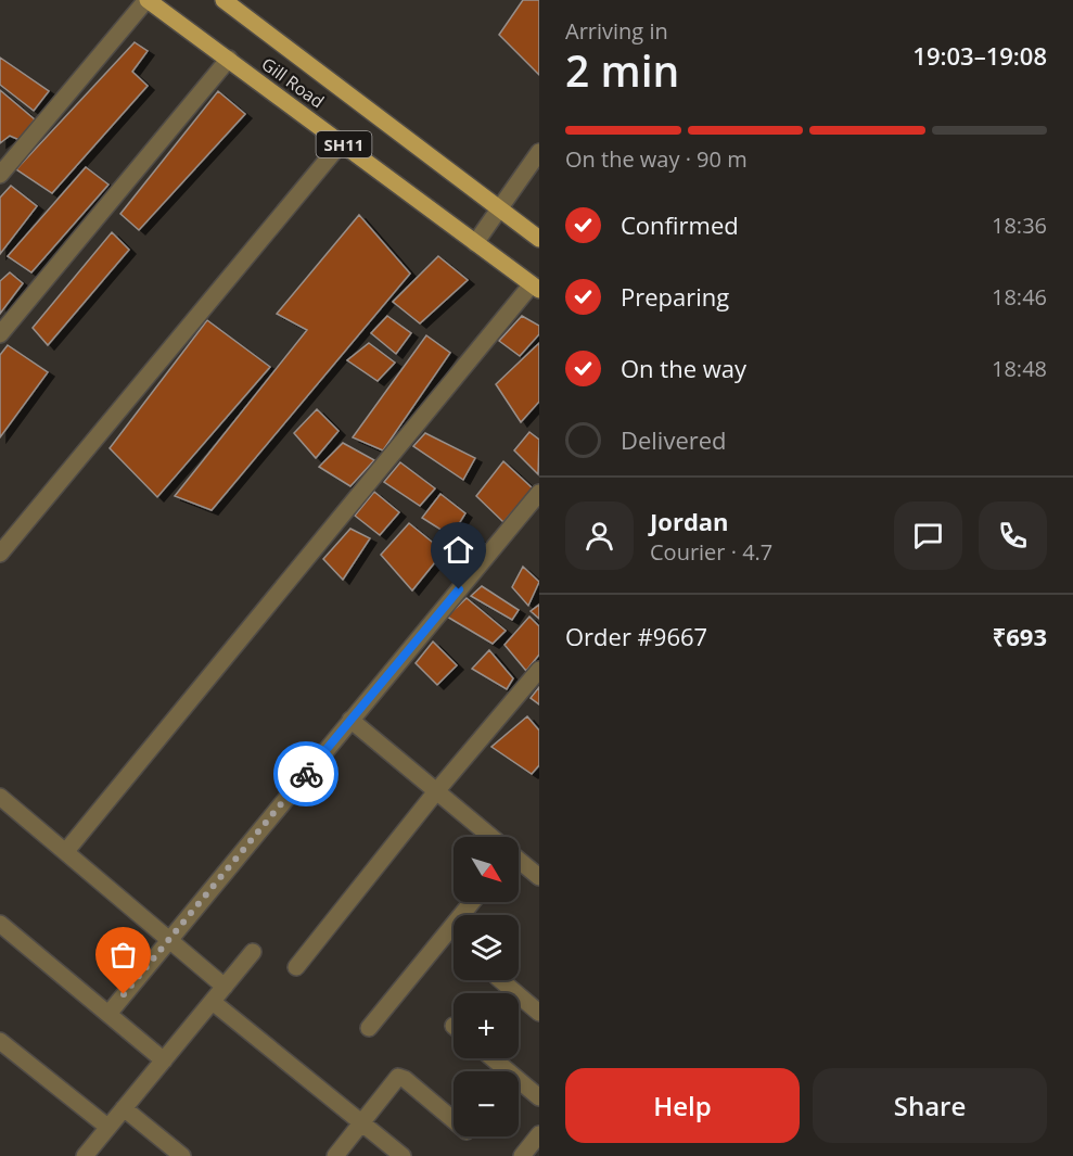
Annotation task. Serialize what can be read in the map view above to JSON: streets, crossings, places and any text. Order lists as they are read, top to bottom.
{
  "streets": {
    "main road": ["Gill Road", "SH11"]
  },
  "north": "bottom right",
  "page": {
    "heading": ["2 min", "Arriving in", "19:03–19:08"],
    "panel": [
      "Jordan",
      "Courier · 4.7",
      "Order #9667",
      "₹693"
    ],
    "bar": "On the way · 90 m",
    "list": [
      ["Confirmed", "18:36"],
      ["Preparing", "18:46"],
      ["On the way", "18:48"],
      "Delivered"
    ],
    "map_buttons": ["+", "−"],
    "buttons": ["Help", "Share"]
  }
}
